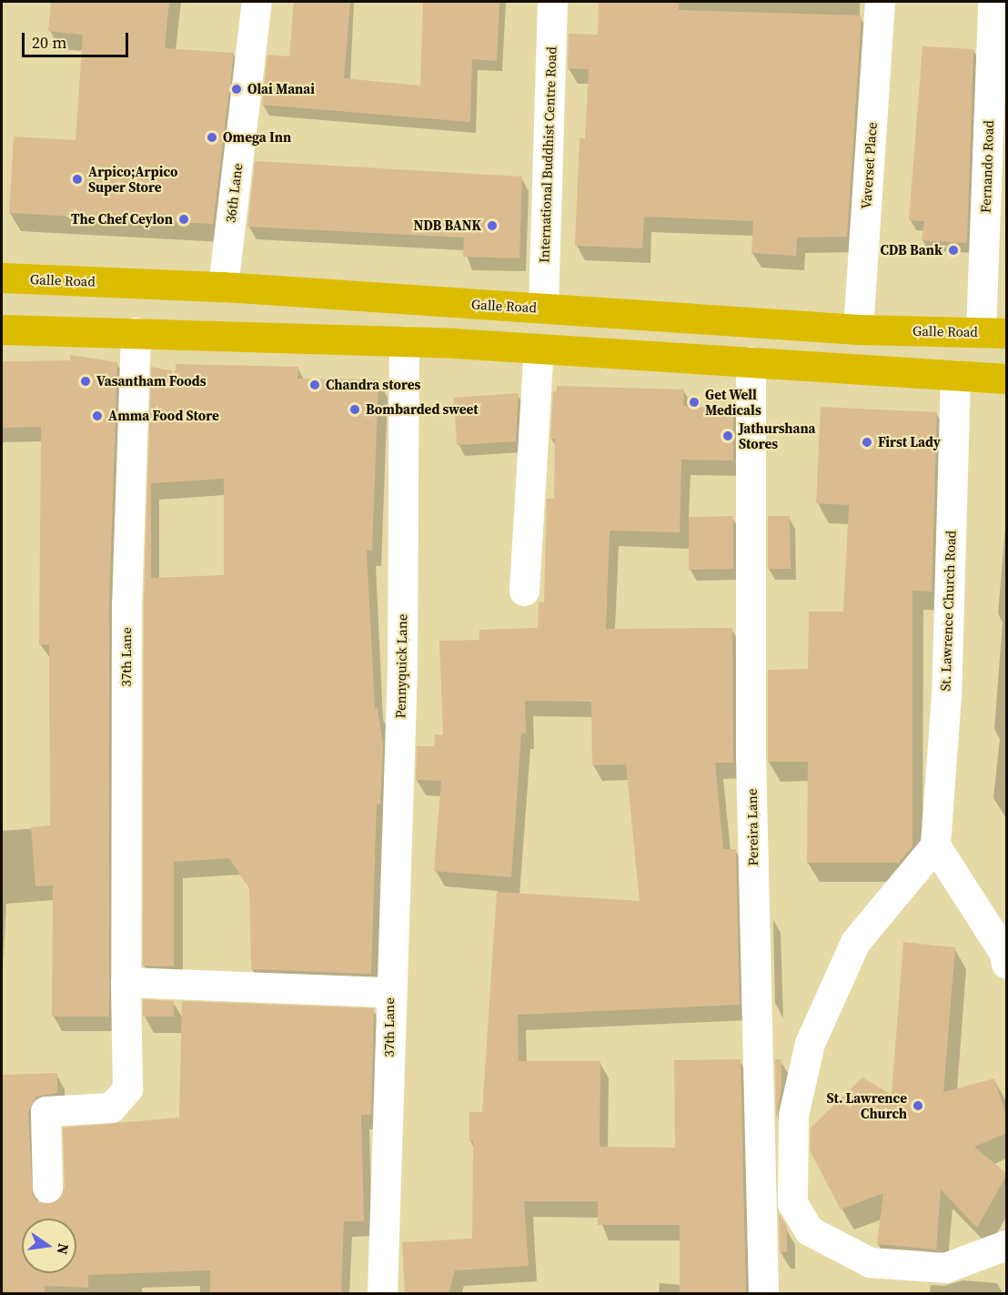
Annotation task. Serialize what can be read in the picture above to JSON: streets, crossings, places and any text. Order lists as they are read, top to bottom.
{
  "streets": {
    "highway": ["Galle Road"],
    "street": [
      "International Buddhist Centre Road",
      "Vaverset Place",
      "Fernando Road",
      "36th Lane",
      "St. Lawrence Church Road",
      "37th Lane",
      "Pennyquick Lane",
      "Pereira Lane"
    ]
  },
  "crossings": [
    ["International Buddhist Centre Road", "Galle Road"],
    ["Vaverset Place", "Galle Road"],
    ["Fernando Road", "Galle Road"],
    ["36th Lane", "Galle Road"],
    ["37th Lane", "Pennyquick Lane"]
  ],
  "places": [
    "Olai Manai",
    "Omega Inn",
    "Arpico;Arpico Super Store",
    "The Chef Ceylon",
    "NDB BANK",
    "CDB Bank",
    "Vasantham Foods",
    "Chandra stores",
    "Get Well Medicals",
    "Bombarded sweet",
    "Amma Food Store",
    "Jathurshana Stores",
    "First Lady",
    "St. Lawrence Church"
  ],
  "scale_bar": "20 m",
  "north": "right"
}
